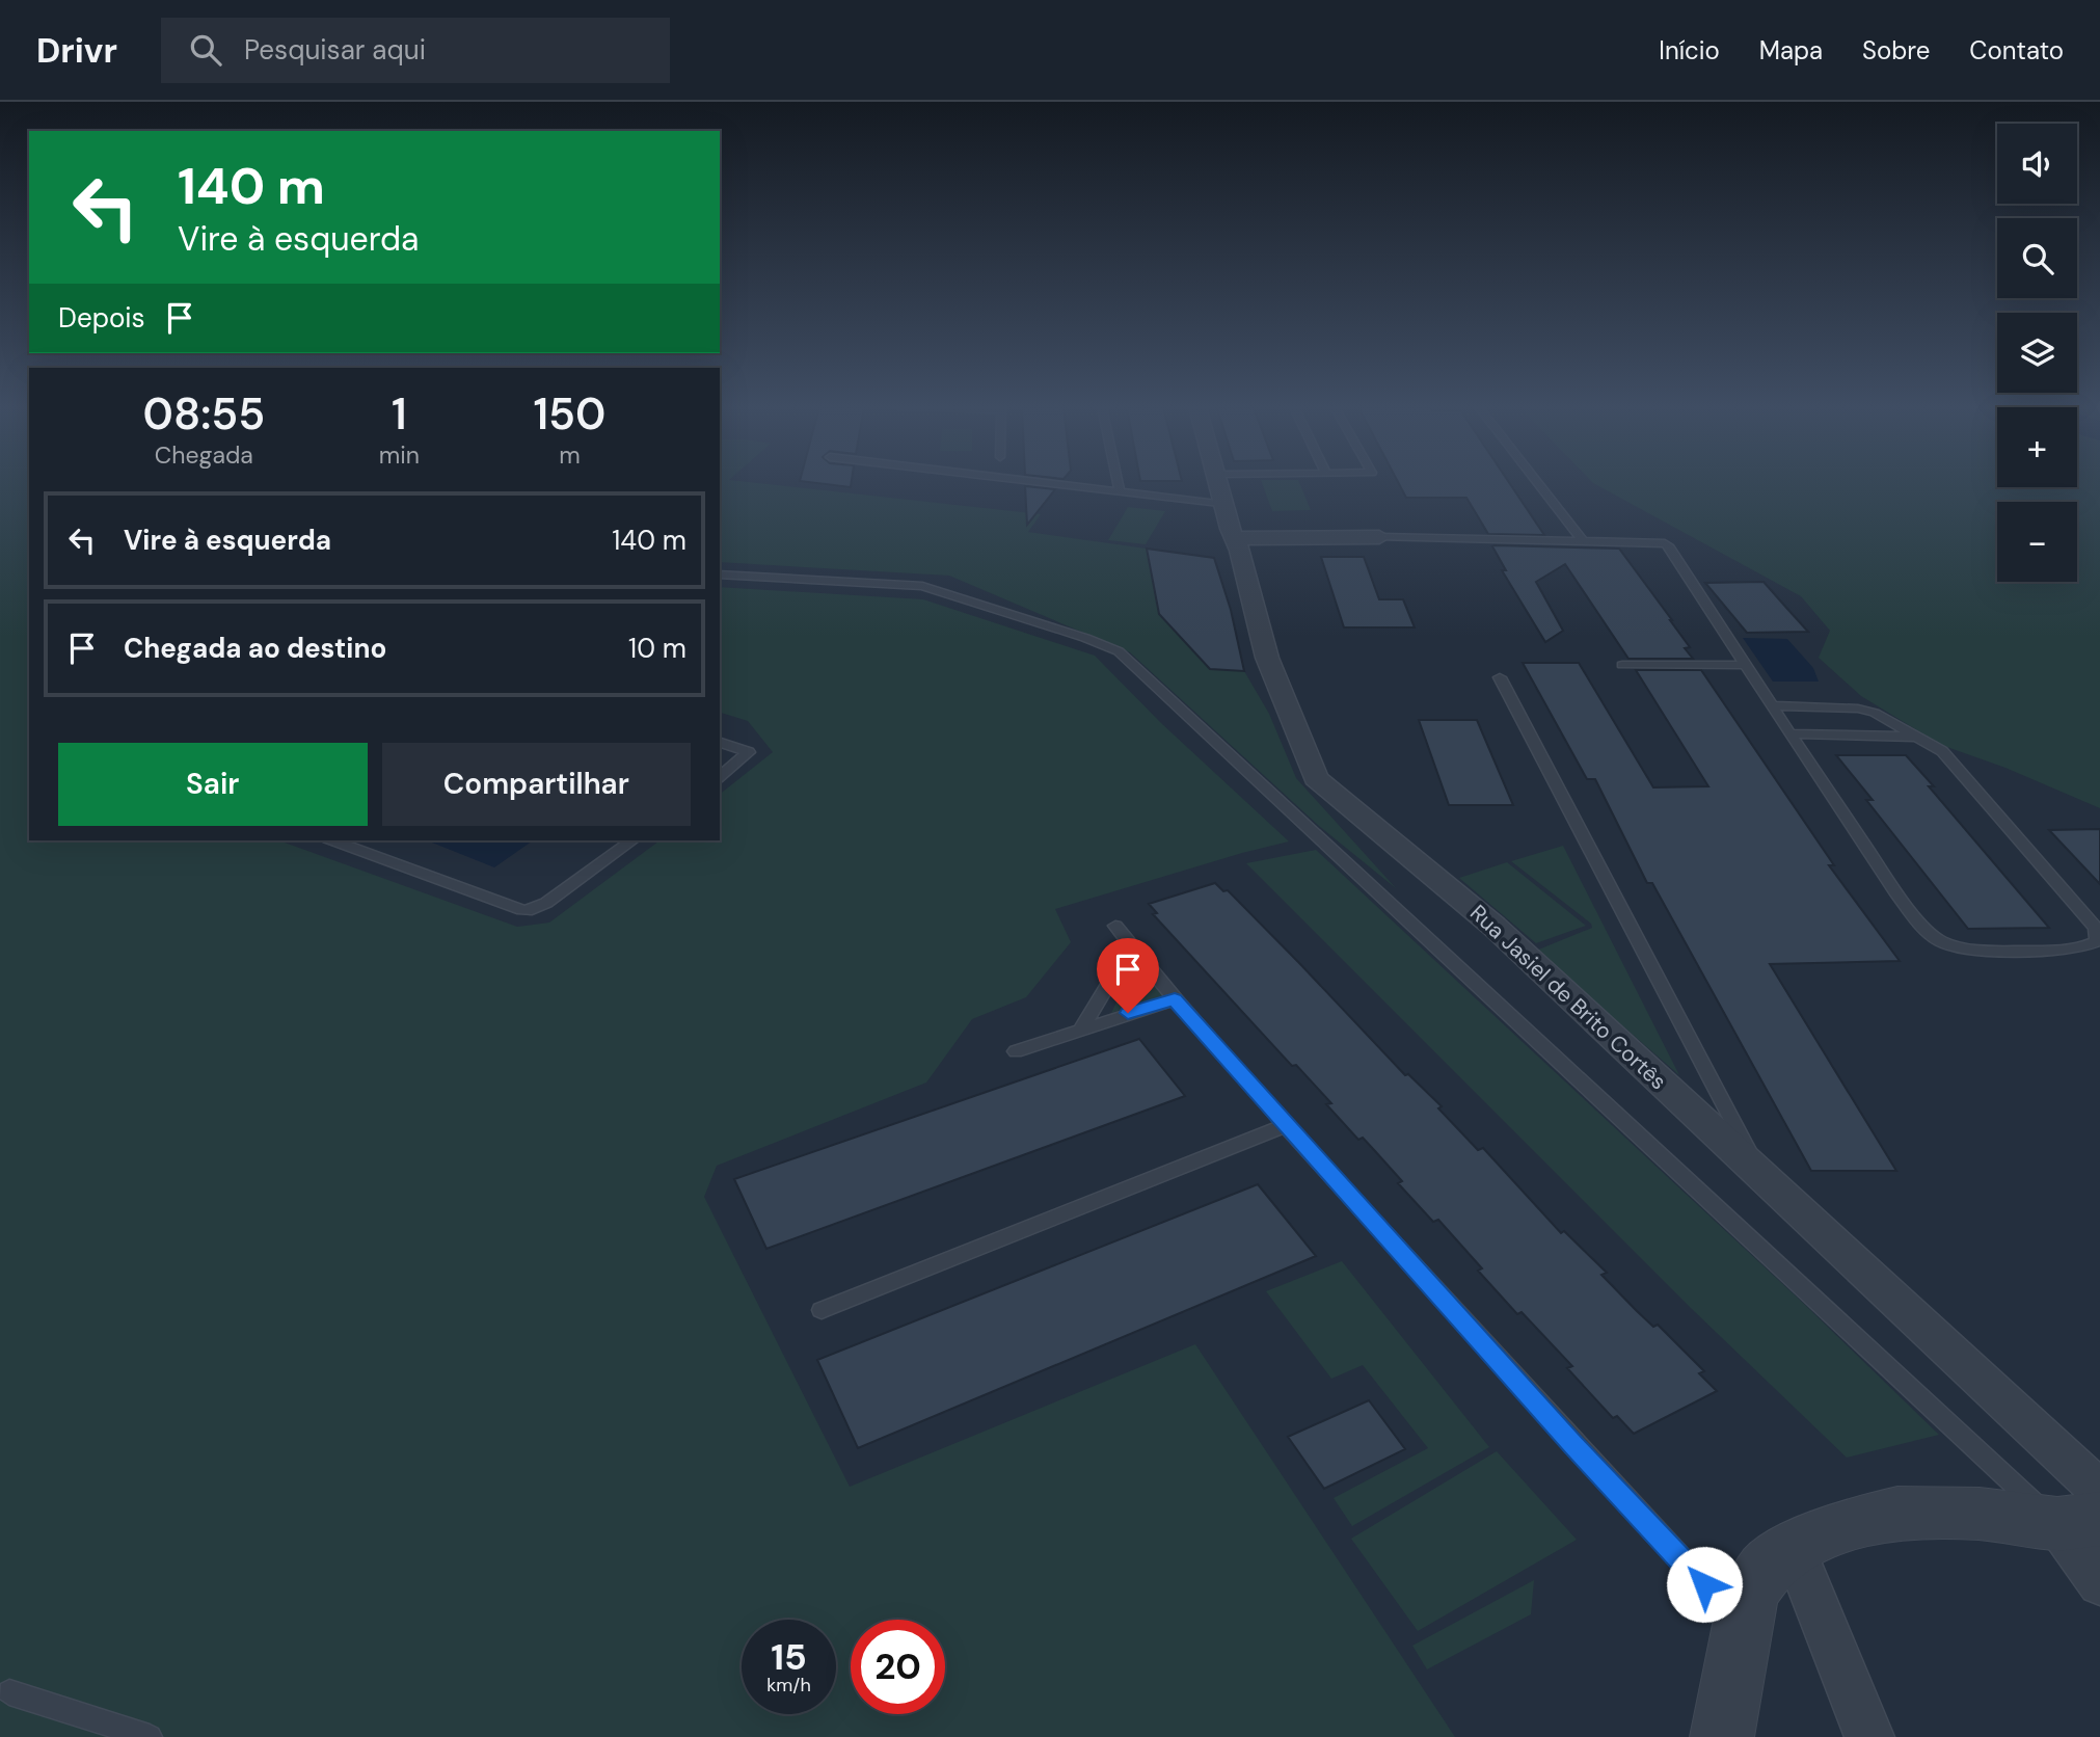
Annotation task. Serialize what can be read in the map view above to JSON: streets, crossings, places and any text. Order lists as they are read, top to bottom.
{
  "streets": {
    "street": ["Rua Jasiel de Brito Cortês"]
  },
  "page": {
    "header": "Drivr",
    "search": "Pesquisar aqui",
    "nav": [
      "Início",
      "Mapa",
      "Sobre",
      "Contato"
    ],
    "map_buttons": ["+", "−"],
    "turn": ["140 m", "Vire à esquerda"],
    "then": "Depois",
    "eta": [
      "08:55",
      "Chegada",
      "1",
      "min",
      "150",
      "m"
    ],
    "list": [
      {
        "name": "Vire à esquerda",
        "value": "140 m"
      },
      {
        "name": "Chegada ao destino",
        "value": "10 m"
      }
    ],
    "buttons": ["Sair", "Compartilhar"],
    "speed": "15 km/h",
    "limit": "20"
  }
}
